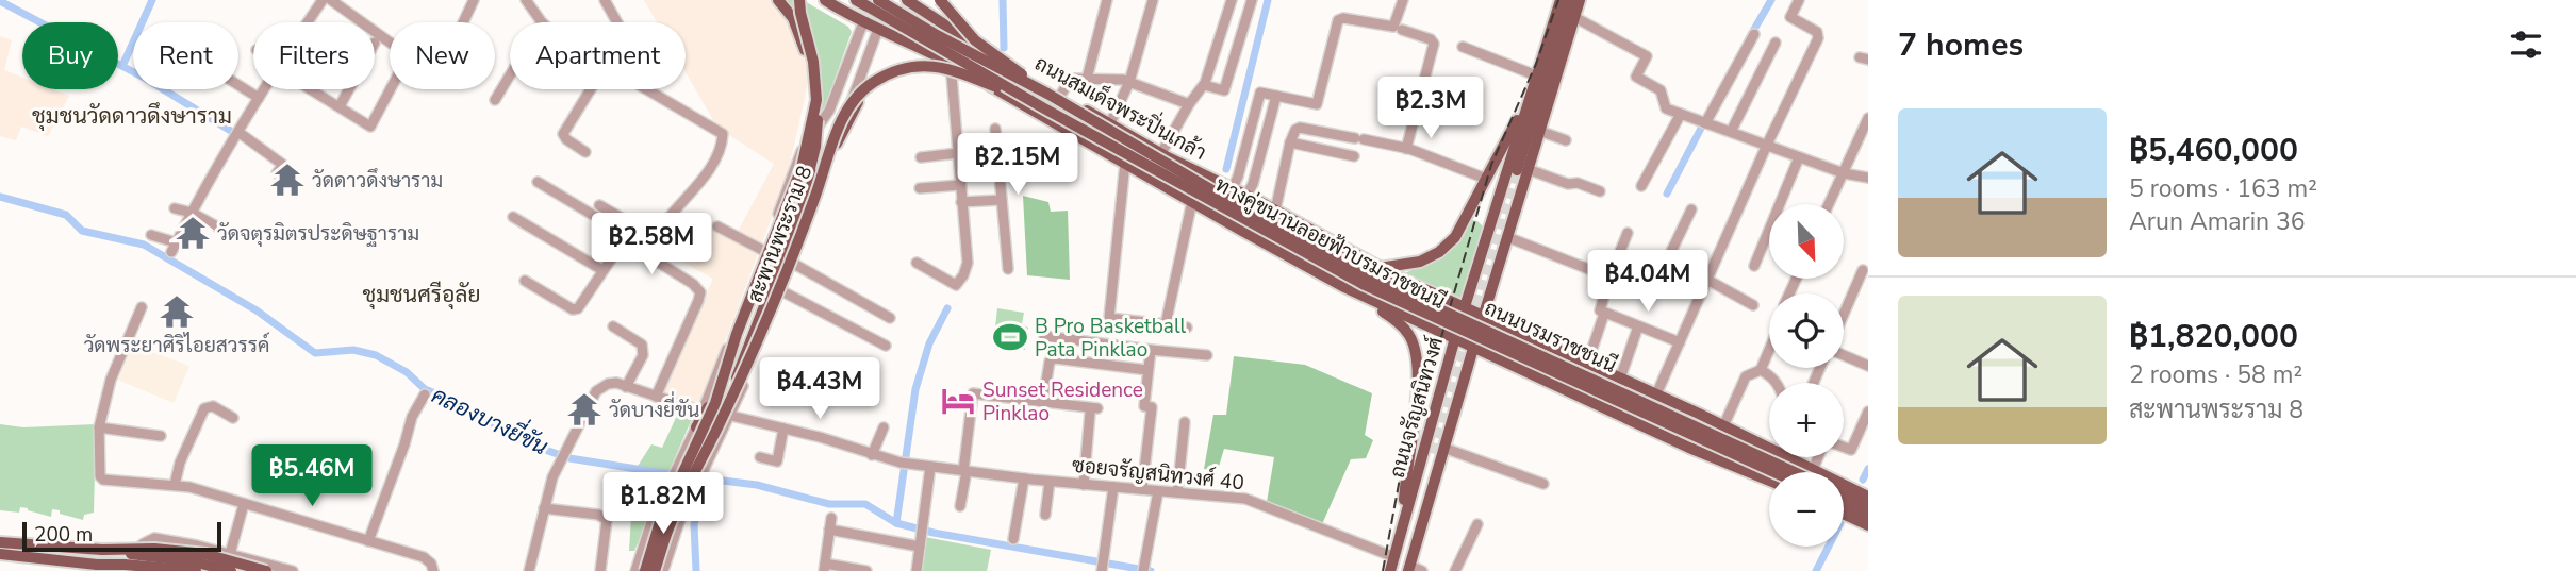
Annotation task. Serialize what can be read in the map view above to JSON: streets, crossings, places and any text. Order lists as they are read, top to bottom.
{
  "streets": {
    "main road": [
      "ถนนสมเด็จพระปิ่นเกล้า",
      "สะพานพระราม 8",
      "ทางคู่ขนานลอยฟ้าบรมราชชนนี",
      "ถนนบรมราชชนนี",
      "ถนนจรัญสนิทวงศ์"
    ],
    "street": ["ซอยจรัญสนิทวงศ์ 40"]
  },
  "crossings": [
    ["ถนนสมเด็จพระปิ่นเกล้า", "ถนนบรมราชชนนี"],
    ["ถนนสมเด็จพระปิ่นเกล้า", "ถนนจรัญสนิทวงศ์"],
    ["สะพานพระราม 8", "ทางคู่ขนานลอยฟ้าบรมราชชนนี"],
    ["ถนนบรมราชชนนี", "ถนนจรัญสนิทวงศ์"],
    ["ถนนจรัญสนิทวงศ์", "ซอยจรัญสนิทวงศ์ 40"]
  ],
  "districts": ["ชุมชนวัดดาวดึงษาราม", "ชุมชนศรีอุลัย"],
  "water": ["คลองบางยี่ขัน"],
  "places": {
    "temple": [
      "วัดดาวดึงษาราม",
      "วัดจตุรมิตรประดิษฐาราม",
      "วัดพระยาศิริไอยสวรรค์",
      "วัดบางยี่ขัน"
    ],
    "sports": ["B Pro Basketball Pata Pinklao"],
    "hotel": ["Sunset Residence Pinklao"]
  },
  "scale_bar": "200 m",
  "north": "bottom right",
  "page": {
    "heading": "7 homes",
    "chip": [
      "Buy",
      "Rent",
      "Filters",
      "New",
      "Apartment"
    ],
    "price": [
      "฿2.3M",
      "฿2.15M",
      "฿2.58M",
      "฿4.04M",
      "฿4.43M",
      "฿5.46M",
      "฿1.82M"
    ],
    "list": [
      {
        "name": "฿5,460,000",
        "note": "5 rooms · 163 m² · Arun Amarin 36"
      },
      {
        "name": "฿1,820,000",
        "note": "2 rooms · 58 m² · สะพานพระราม 8"
      }
    ],
    "map_buttons": ["+", "−"],
    "scale": "200 m"
  }
}
